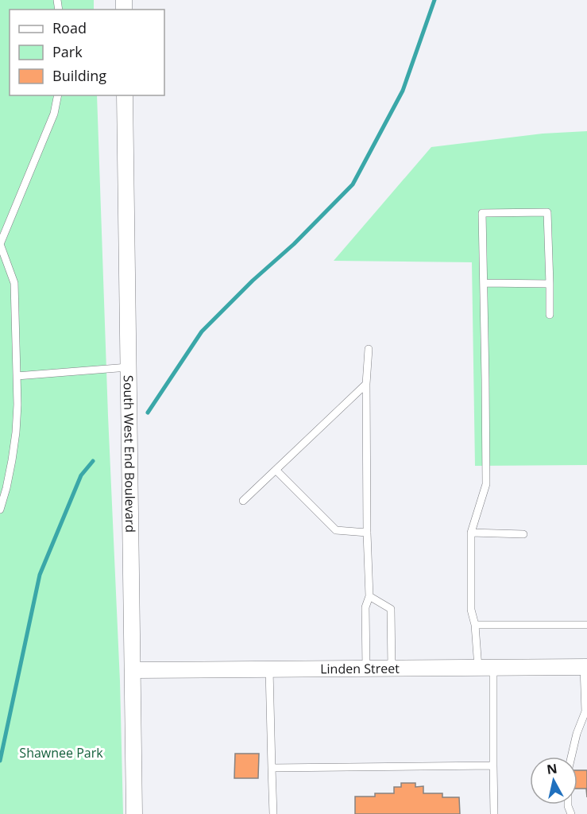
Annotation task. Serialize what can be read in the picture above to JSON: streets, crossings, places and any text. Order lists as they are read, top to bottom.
{
  "streets": {
    "street": ["South West End Boulevard", "Linden Street"]
  },
  "crossings": [
    ["South West End Boulevard", "Linden Street"]
  ],
  "parks": ["Shawnee Park"],
  "legend": ["Road", "Park", "Building"],
  "north": "top"
}
